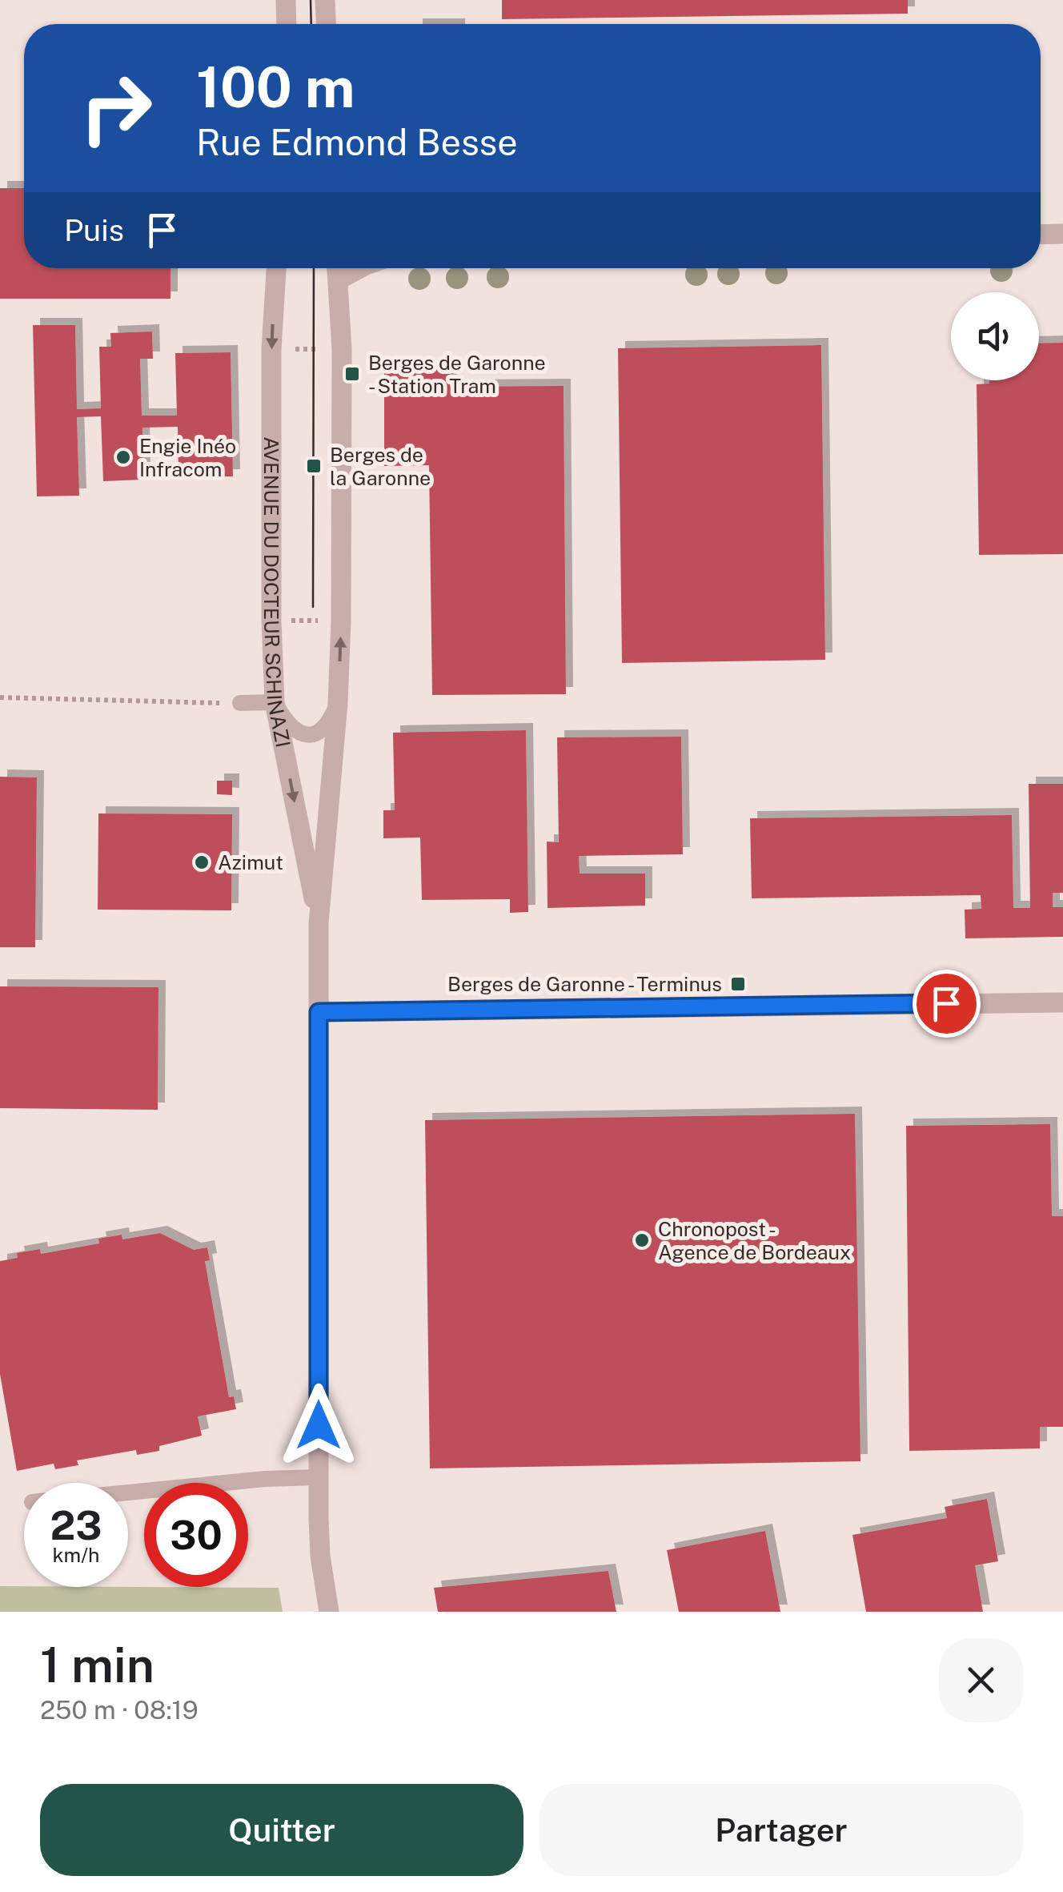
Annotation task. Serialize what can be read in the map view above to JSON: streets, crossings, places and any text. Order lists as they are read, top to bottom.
{
  "streets": {
    "street": ["AVENUE DU DOCTEUR SCHINAZI"]
  },
  "places": {
    "transit": ["Berges de Garonne - Station Tram", "Berges de la Garonne", "Berges de Garonne - Terminus"],
    "other": ["Engie Inéo Infracom", "Azimut", "Chronopost - Agence de Bordeaux"]
  },
  "page": {
    "turn": ["100 m", "Rue Edmond Besse"],
    "then": "Puis",
    "speed": "23 km/h",
    "limit": "30",
    "heading": ["1 min", "250 m · 08:19"],
    "buttons": ["Quitter", "Partager"]
  }
}
